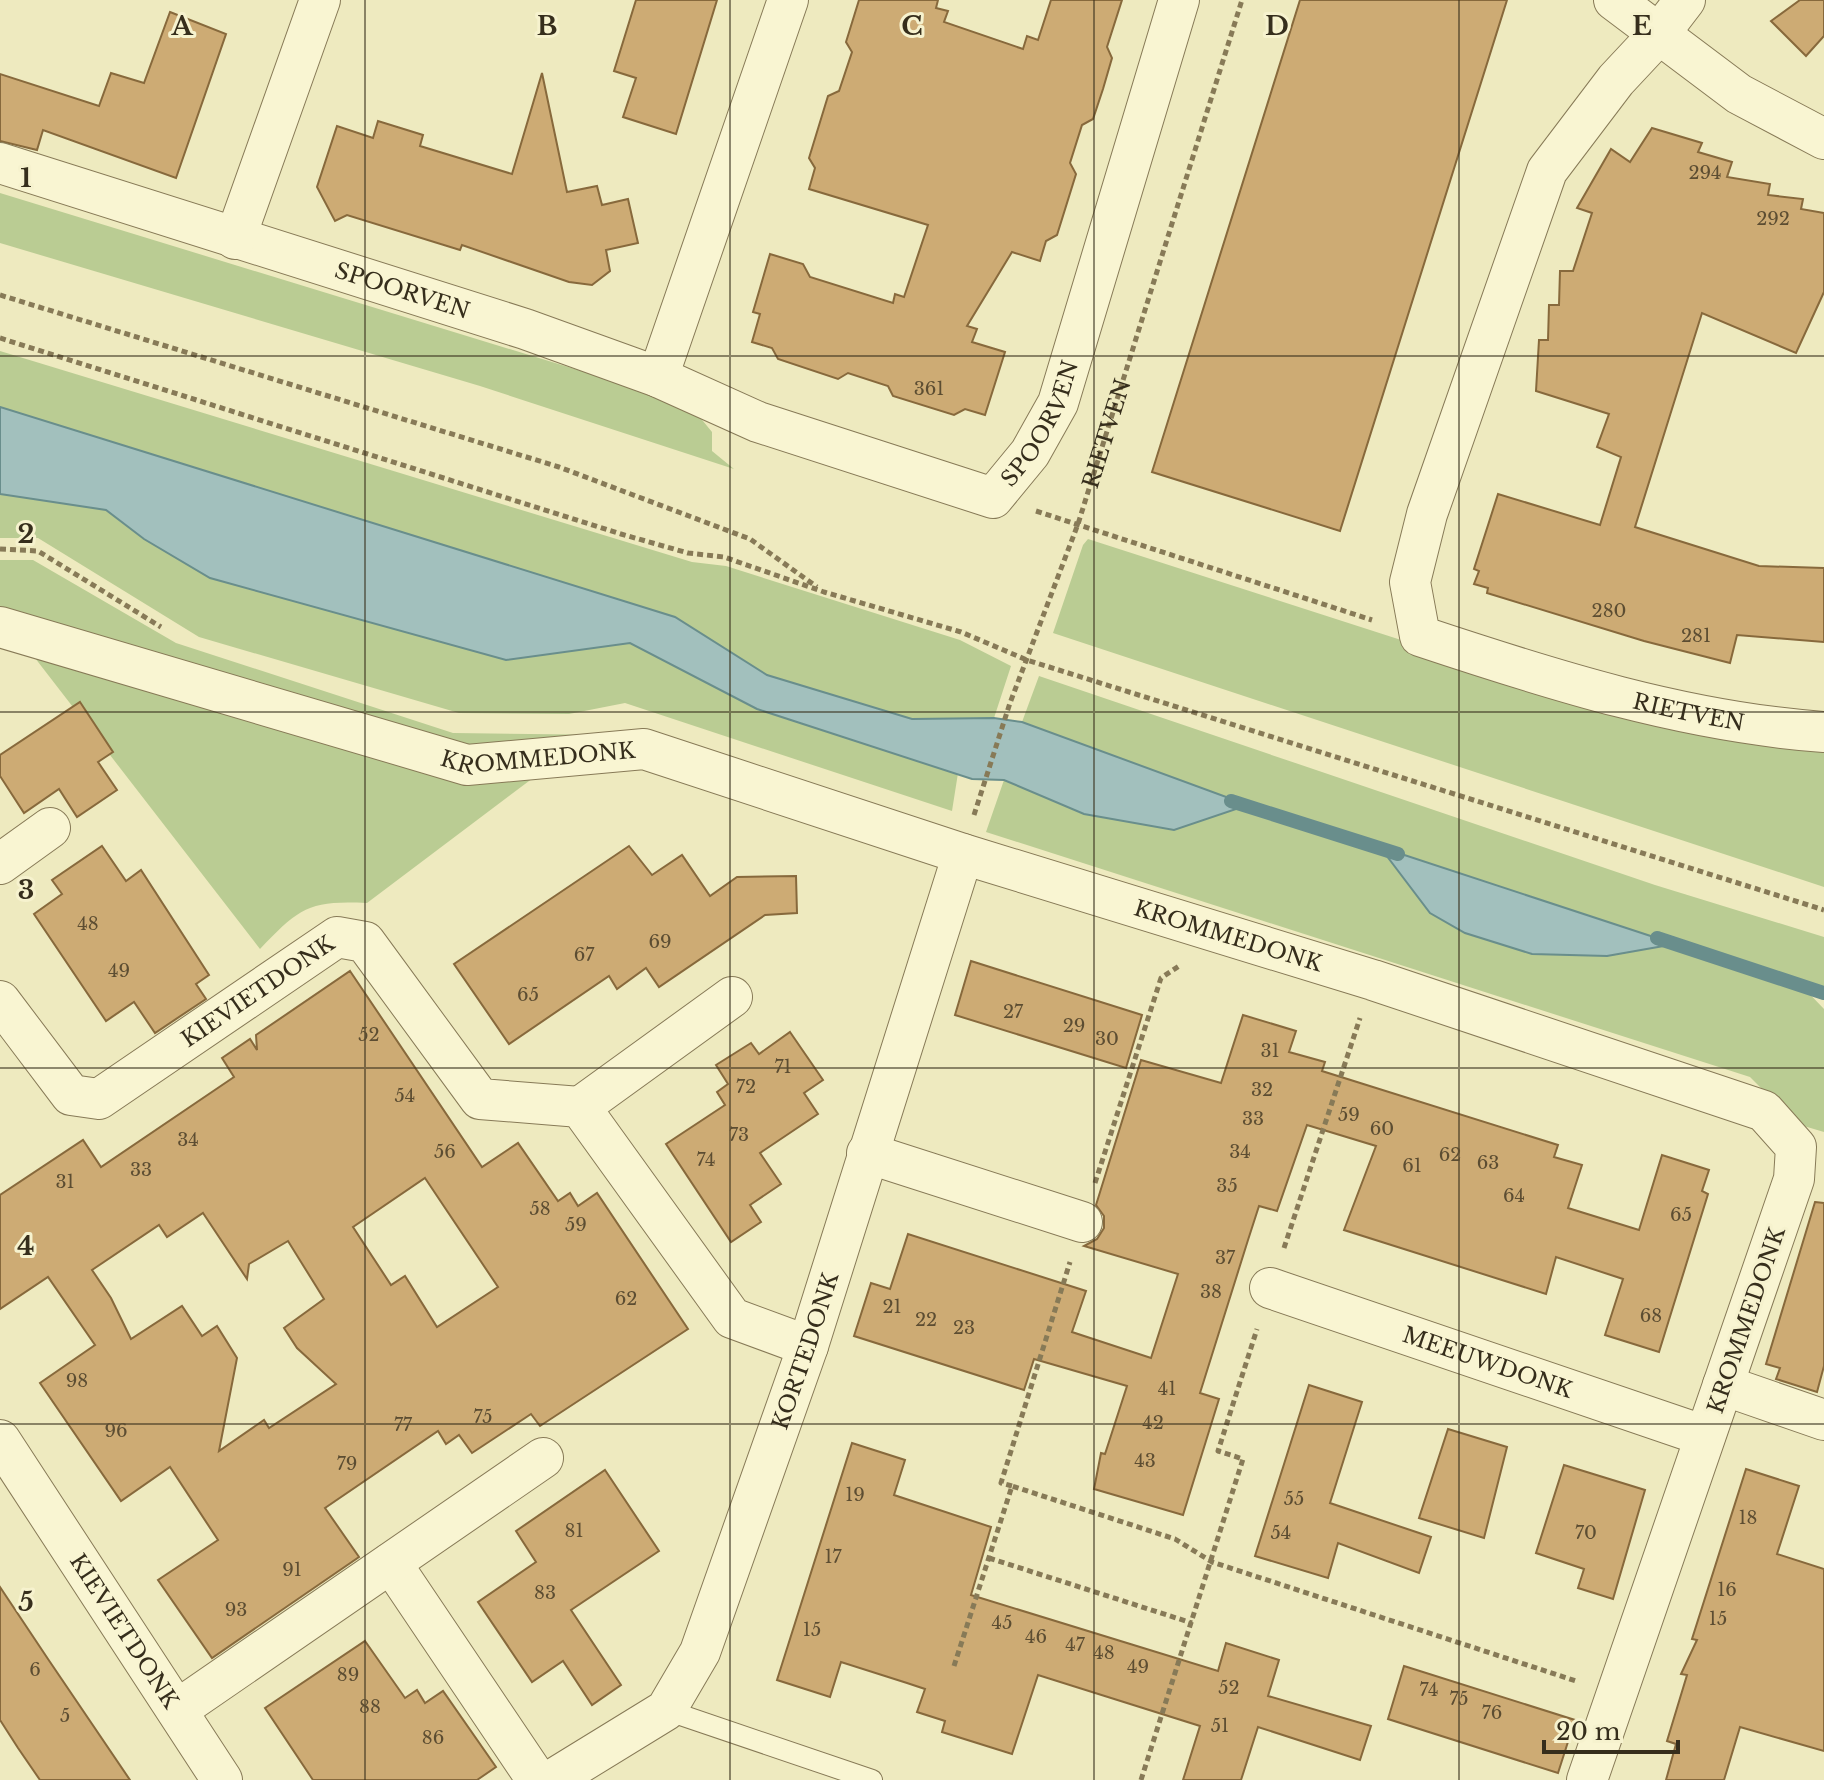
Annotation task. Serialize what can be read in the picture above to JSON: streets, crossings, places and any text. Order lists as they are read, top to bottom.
{
  "streets": {
    "street": [
      "SPOORVEN",
      "RIETVEN",
      "KROMMEDONK",
      "KIEVIETDONK",
      "KORTEDONK",
      "MEEUWDONK"
    ]
  },
  "crossings": [
    ["KROMMEDONK", "KORTEDONK"],
    ["KROMMEDONK", "MEEUWDONK"]
  ],
  "house_numbers": [
    "294",
    "292",
    "361",
    "280",
    "281",
    "48",
    "69",
    "67",
    "49",
    "65",
    "27",
    "29",
    "52",
    "30",
    "31",
    "71",
    "72",
    "32",
    "54",
    "59",
    "33",
    "60",
    "73",
    "34",
    "56",
    "34",
    "62",
    "74",
    "63",
    "61",
    "33",
    "31",
    "35",
    "64",
    "58",
    "65",
    "59",
    "37",
    "38",
    "62",
    "21",
    "68",
    "22",
    "23",
    "98",
    "41",
    "75",
    "42",
    "77",
    "96",
    "43",
    "79",
    "19",
    "55",
    "18",
    "81",
    "54",
    "70",
    "17",
    "91",
    "16",
    "83",
    "93",
    "15",
    "45",
    "15",
    "46",
    "47",
    "48",
    "49",
    "6",
    "89",
    "52",
    "74",
    "75",
    "88",
    "76",
    "5",
    "51",
    "86"
  ],
  "scale_bar": "20 m",
  "grid": {
    "columns": [
      "A",
      "B",
      "C",
      "D",
      "E"
    ],
    "rows": [
      "1",
      "2",
      "3",
      "4",
      "5"
    ]
  }
}
